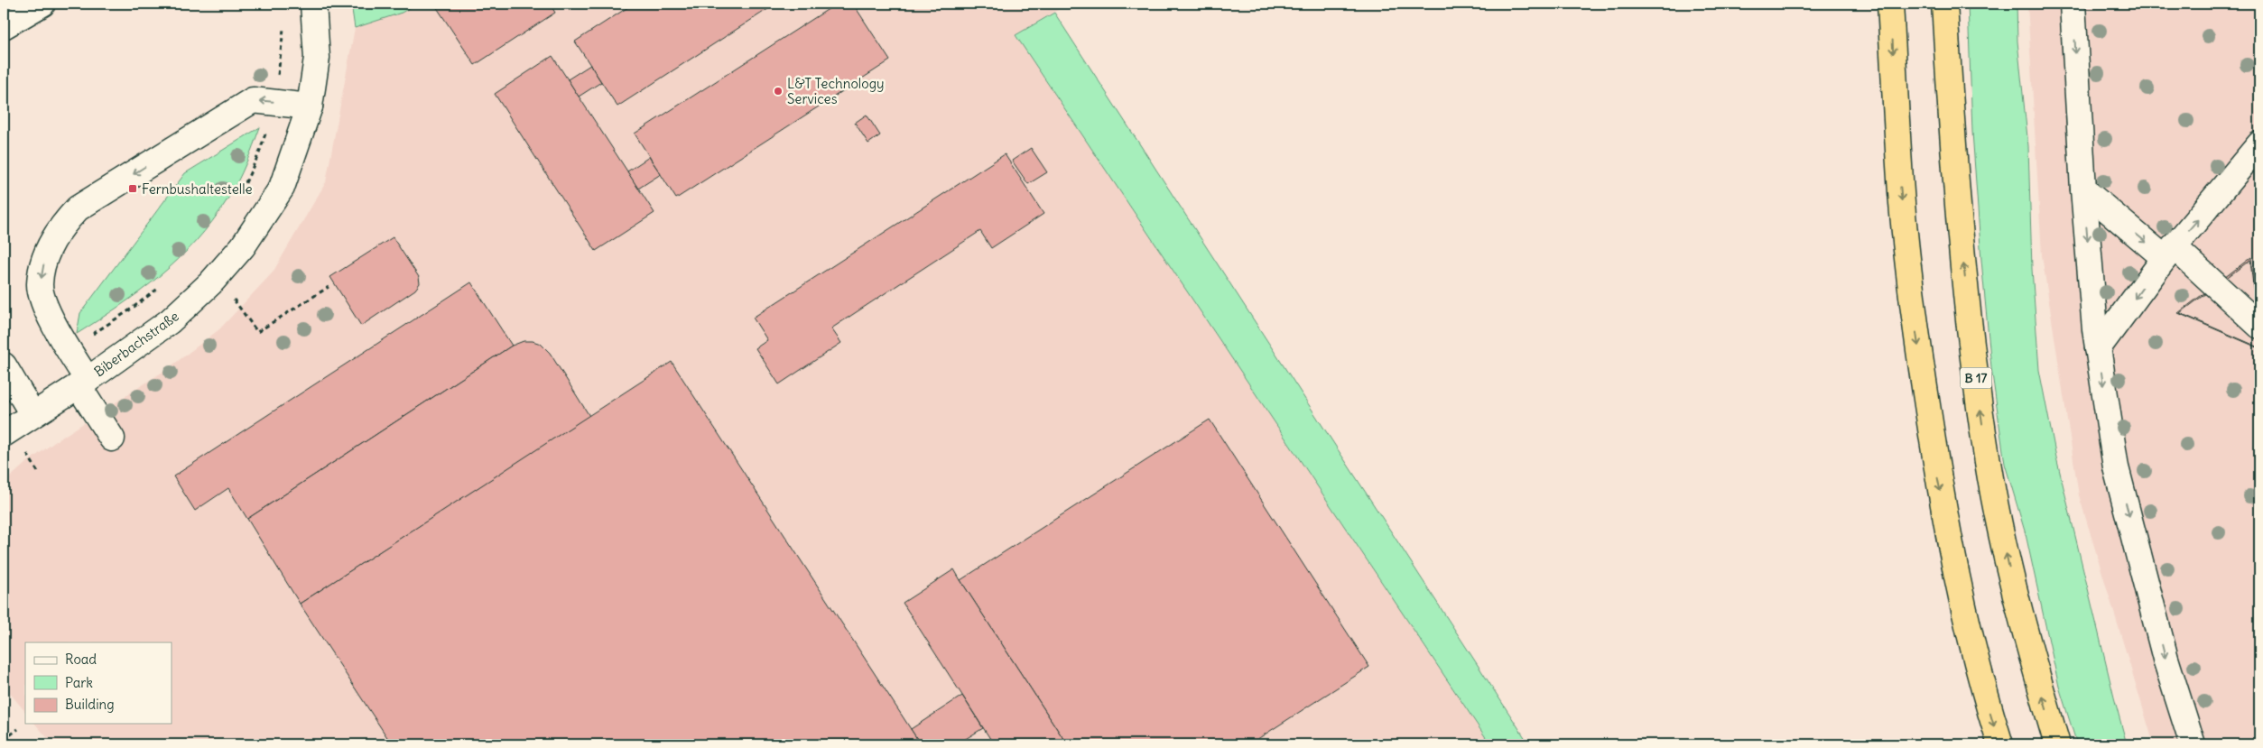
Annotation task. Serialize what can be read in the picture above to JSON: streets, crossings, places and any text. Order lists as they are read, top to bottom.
{
  "streets": {
    "highway": ["B 17"],
    "street": ["Biberbachstraße"]
  },
  "places": {
    "other": ["L&T Technology Services"],
    "transit": ["Fernbushaltestelle"]
  },
  "legend": ["Road", "Park", "Building"]
}
